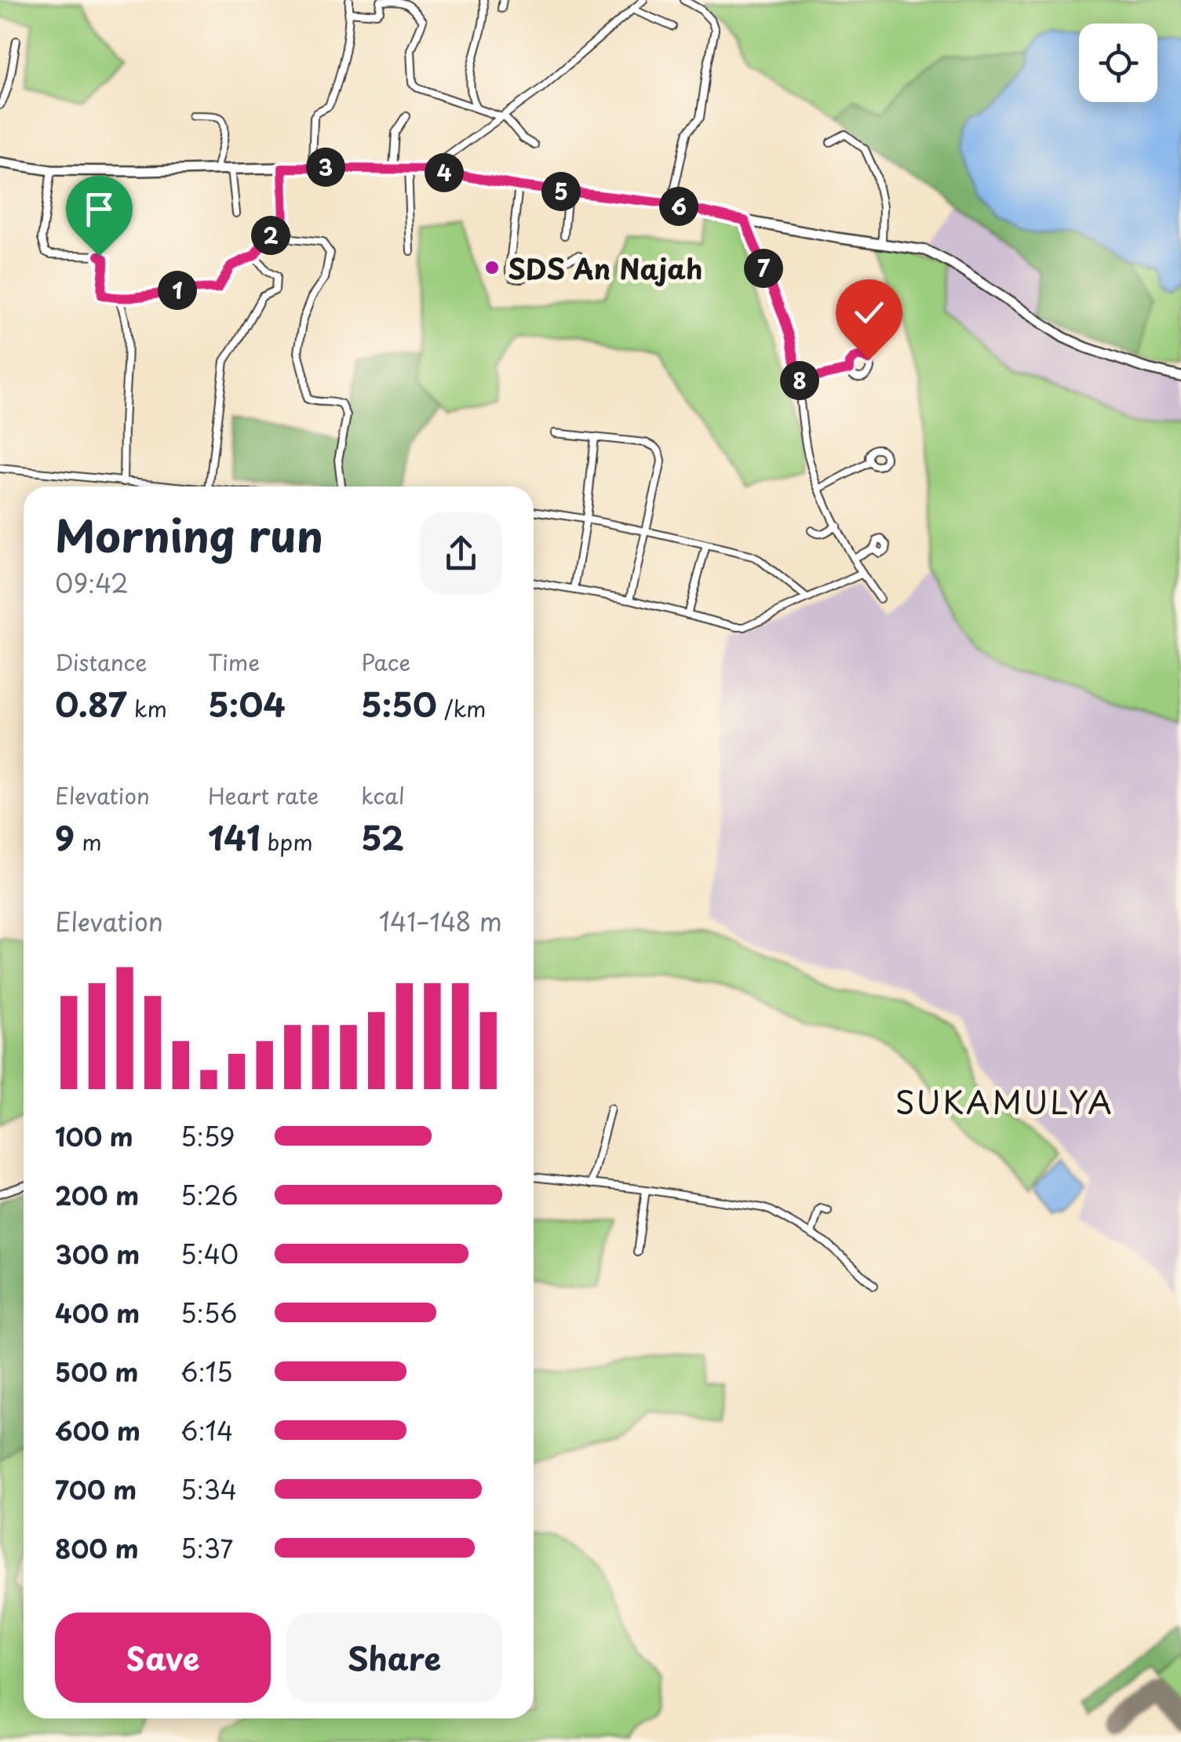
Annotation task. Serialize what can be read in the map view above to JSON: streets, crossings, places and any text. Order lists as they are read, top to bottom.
{
  "districts": ["SUKAMULYA"],
  "places": ["SDS An Najah"],
  "page": {
    "pins": [
      "3",
      "4",
      "5",
      "6",
      "2",
      "7",
      "1",
      "8"
    ],
    "heading": ["Morning run", "09:42"],
    "stats": [
      ["Distance", "0.87 km"],
      ["Time", "5:04"],
      ["Pace", "5:50 /km"],
      ["Elevation", "9 m"],
      ["Heart rate", "141 bpm"],
      ["kcal", "52"]
    ],
    "chart": ["Elevation", "141–148 m"],
    "list": [
      {
        "name": "100 m",
        "note": "5:59"
      },
      {
        "name": "200 m",
        "note": "5:26"
      },
      {
        "name": "300 m",
        "note": "5:40"
      },
      {
        "name": "400 m",
        "note": "5:56"
      },
      {
        "name": "500 m",
        "note": "6:15"
      },
      {
        "name": "600 m",
        "note": "6:14"
      },
      {
        "name": "700 m",
        "note": "5:34"
      },
      {
        "name": "800 m",
        "note": "5:37"
      }
    ],
    "buttons": ["Save", "Share"]
  }
}
